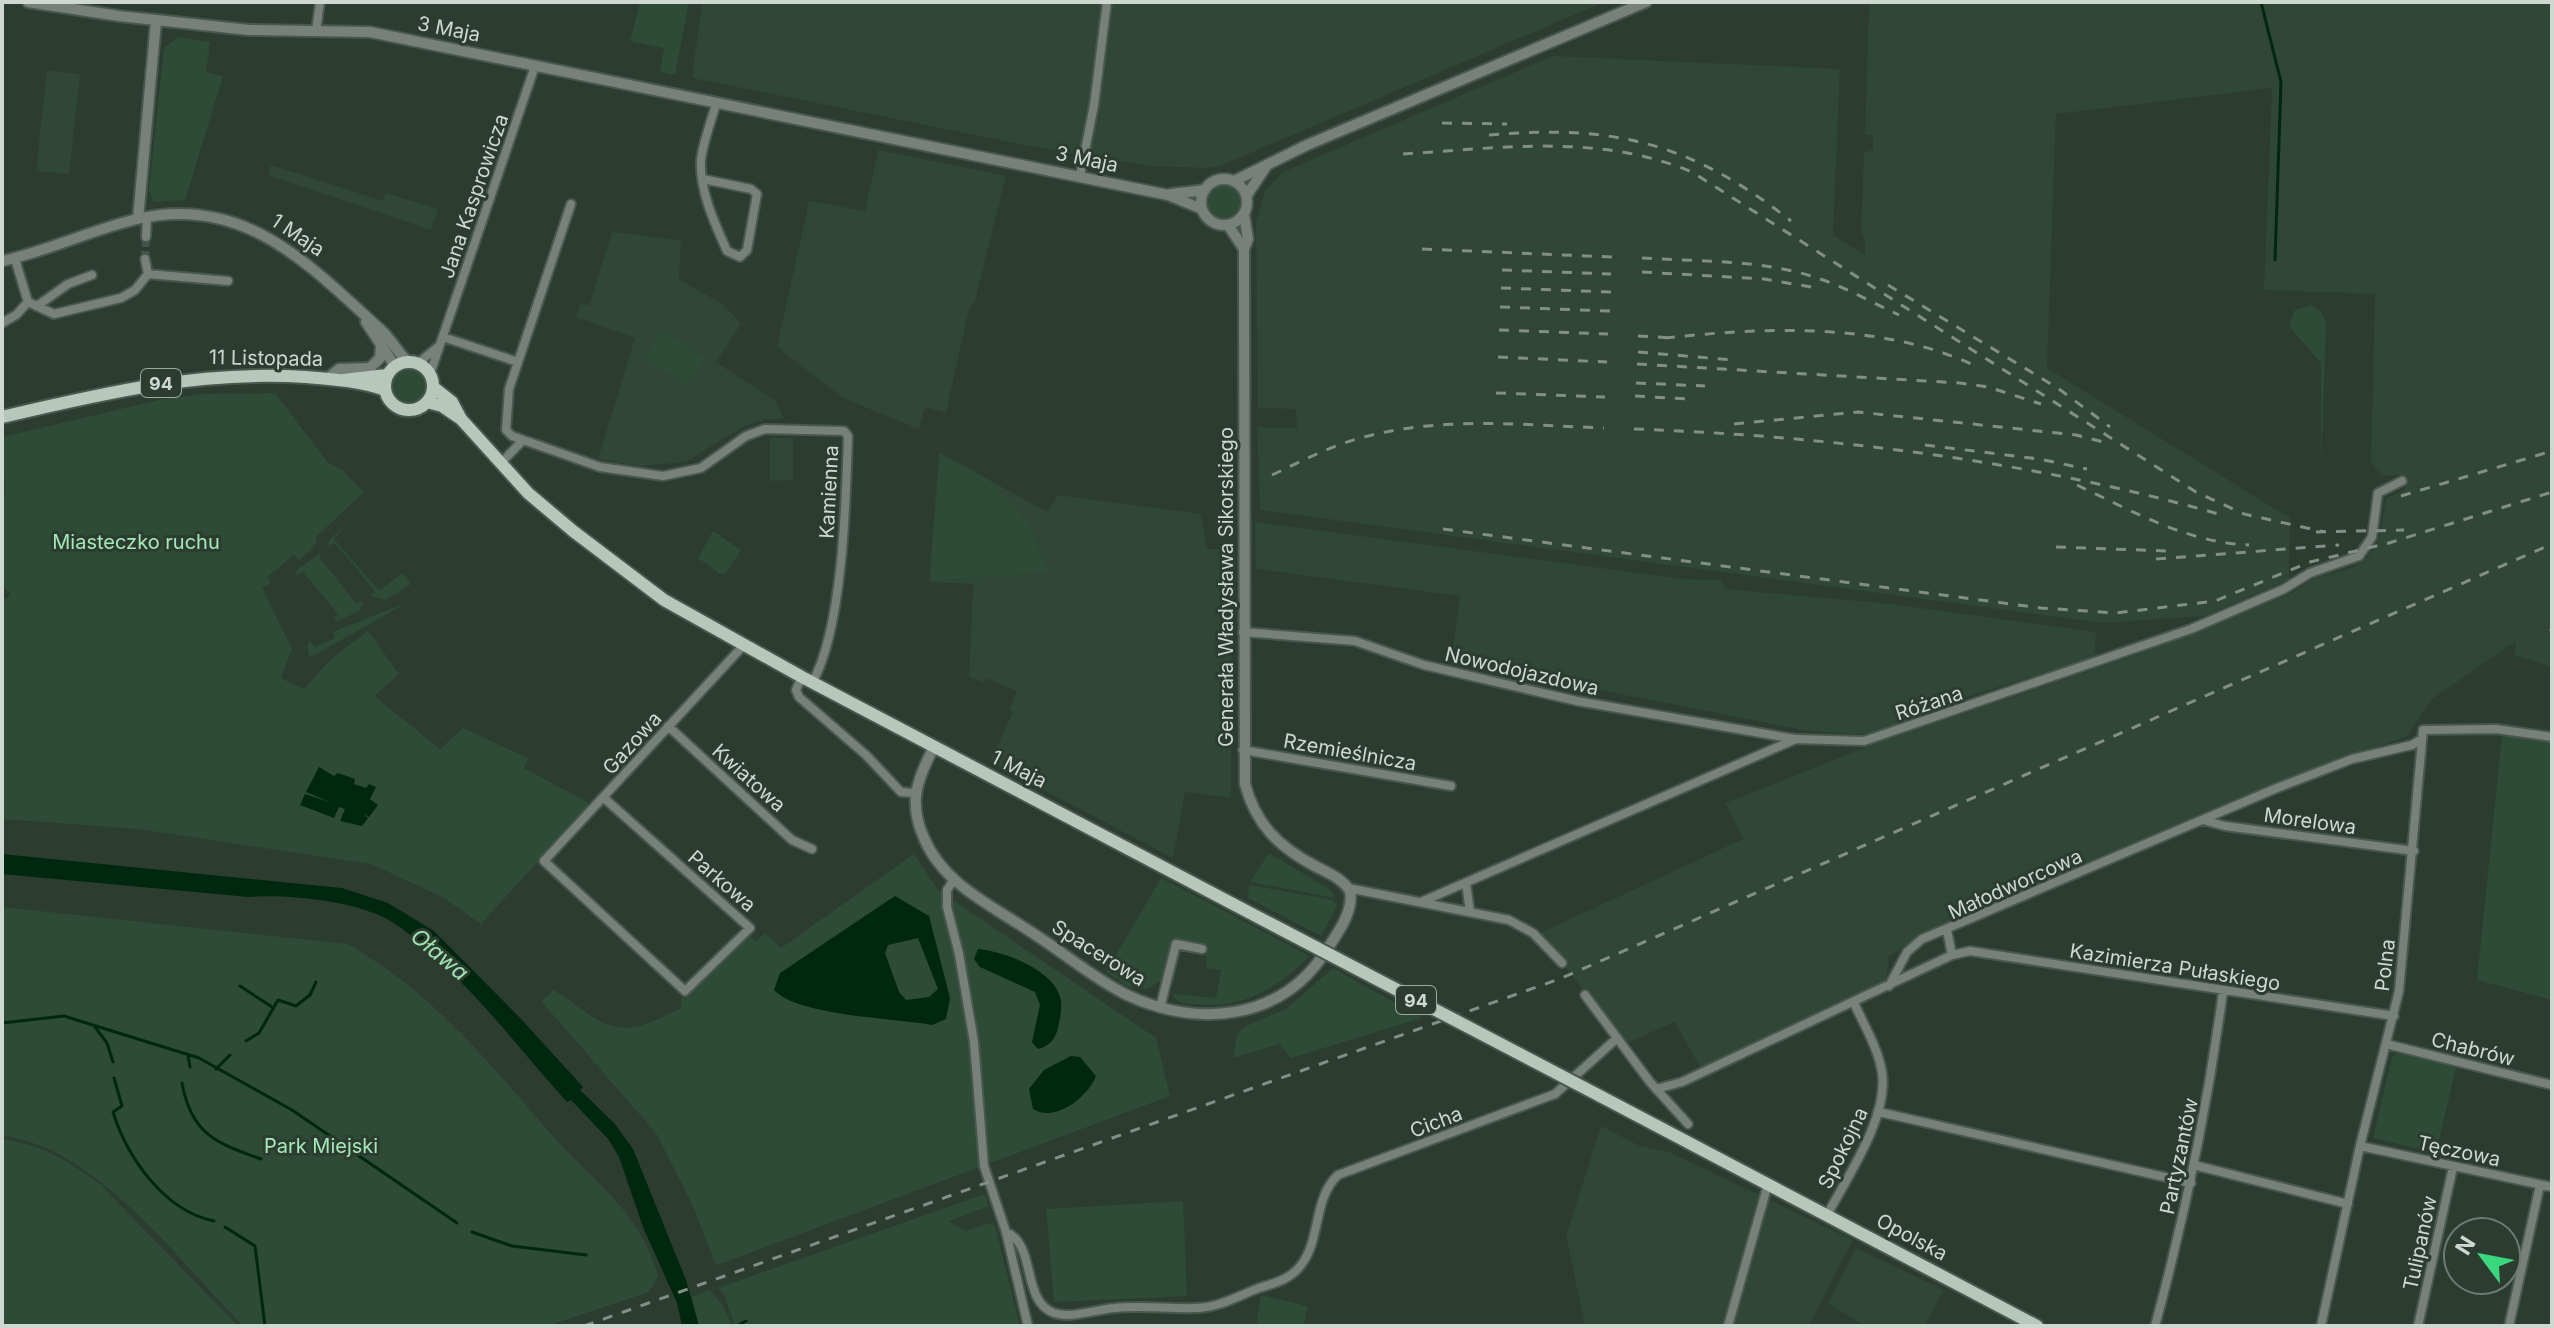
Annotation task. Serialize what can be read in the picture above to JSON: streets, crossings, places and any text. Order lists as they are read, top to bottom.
{
  "streets": {
    "main road": [
      "1 Maja",
      "11 Listopada",
      "94",
      "Opolska"
    ],
    "street": [
      "3 Maja",
      "Jana Kasprowicza",
      "Kamienna",
      "Generała Władysława Sikorskiego",
      "Nowodojazdowa",
      "Różana",
      "Gazowa",
      "Rzemieślnicza",
      "Kwiatowa",
      "Morelowa",
      "Parkowa",
      "Małodworcowa",
      "Spacerowa",
      "Polna",
      "Kazimierza Pułaskiego",
      "Chabrów",
      "Cicha",
      "Spokojna",
      "Tęczowa",
      "Partyzantów",
      "Tulipanów"
    ]
  },
  "crossings": [
    ["3 Maja", "Jana Kasprowicza"],
    ["3 Maja", "Generała Władysława Sikorskiego"],
    ["Jana Kasprowicza", "1 Maja"],
    ["Jana Kasprowicza", "11 Listopada"],
    ["Jana Kasprowicza", "94"],
    ["1 Maja", "11 Listopada"],
    ["1 Maja", "94"],
    ["1 Maja", "Kamienna"],
    ["1 Maja", "Gazowa"],
    ["1 Maja", "Opolska"],
    ["11 Listopada", "94"],
    ["Generała Władysława Sikorskiego", "Nowodojazdowa"],
    ["Generała Władysława Sikorskiego", "Rzemieślnicza"],
    ["Generała Władysława Sikorskiego", "Spacerowa"],
    ["Nowodojazdowa", "Różana"],
    ["Gazowa", "Kwiatowa"],
    ["Gazowa", "Parkowa"],
    ["Morelowa", "Małodworcowa"],
    ["Morelowa", "Polna"],
    ["Małodworcowa", "Polna"],
    ["Małodworcowa", "Kazimierza Pułaskiego"],
    ["Polna", "Kazimierza Pułaskiego"],
    ["Polna", "Chabrów"],
    ["Polna", "Tęczowa"],
    ["Kazimierza Pułaskiego", "Partyzantów"],
    ["Spokojna", "Opolska"],
    ["Tęczowa", "Tulipanów"]
  ],
  "water": ["Oława"],
  "parks": ["Miasteczko ruchu", "Park Miejski"],
  "north": "top left"
}
